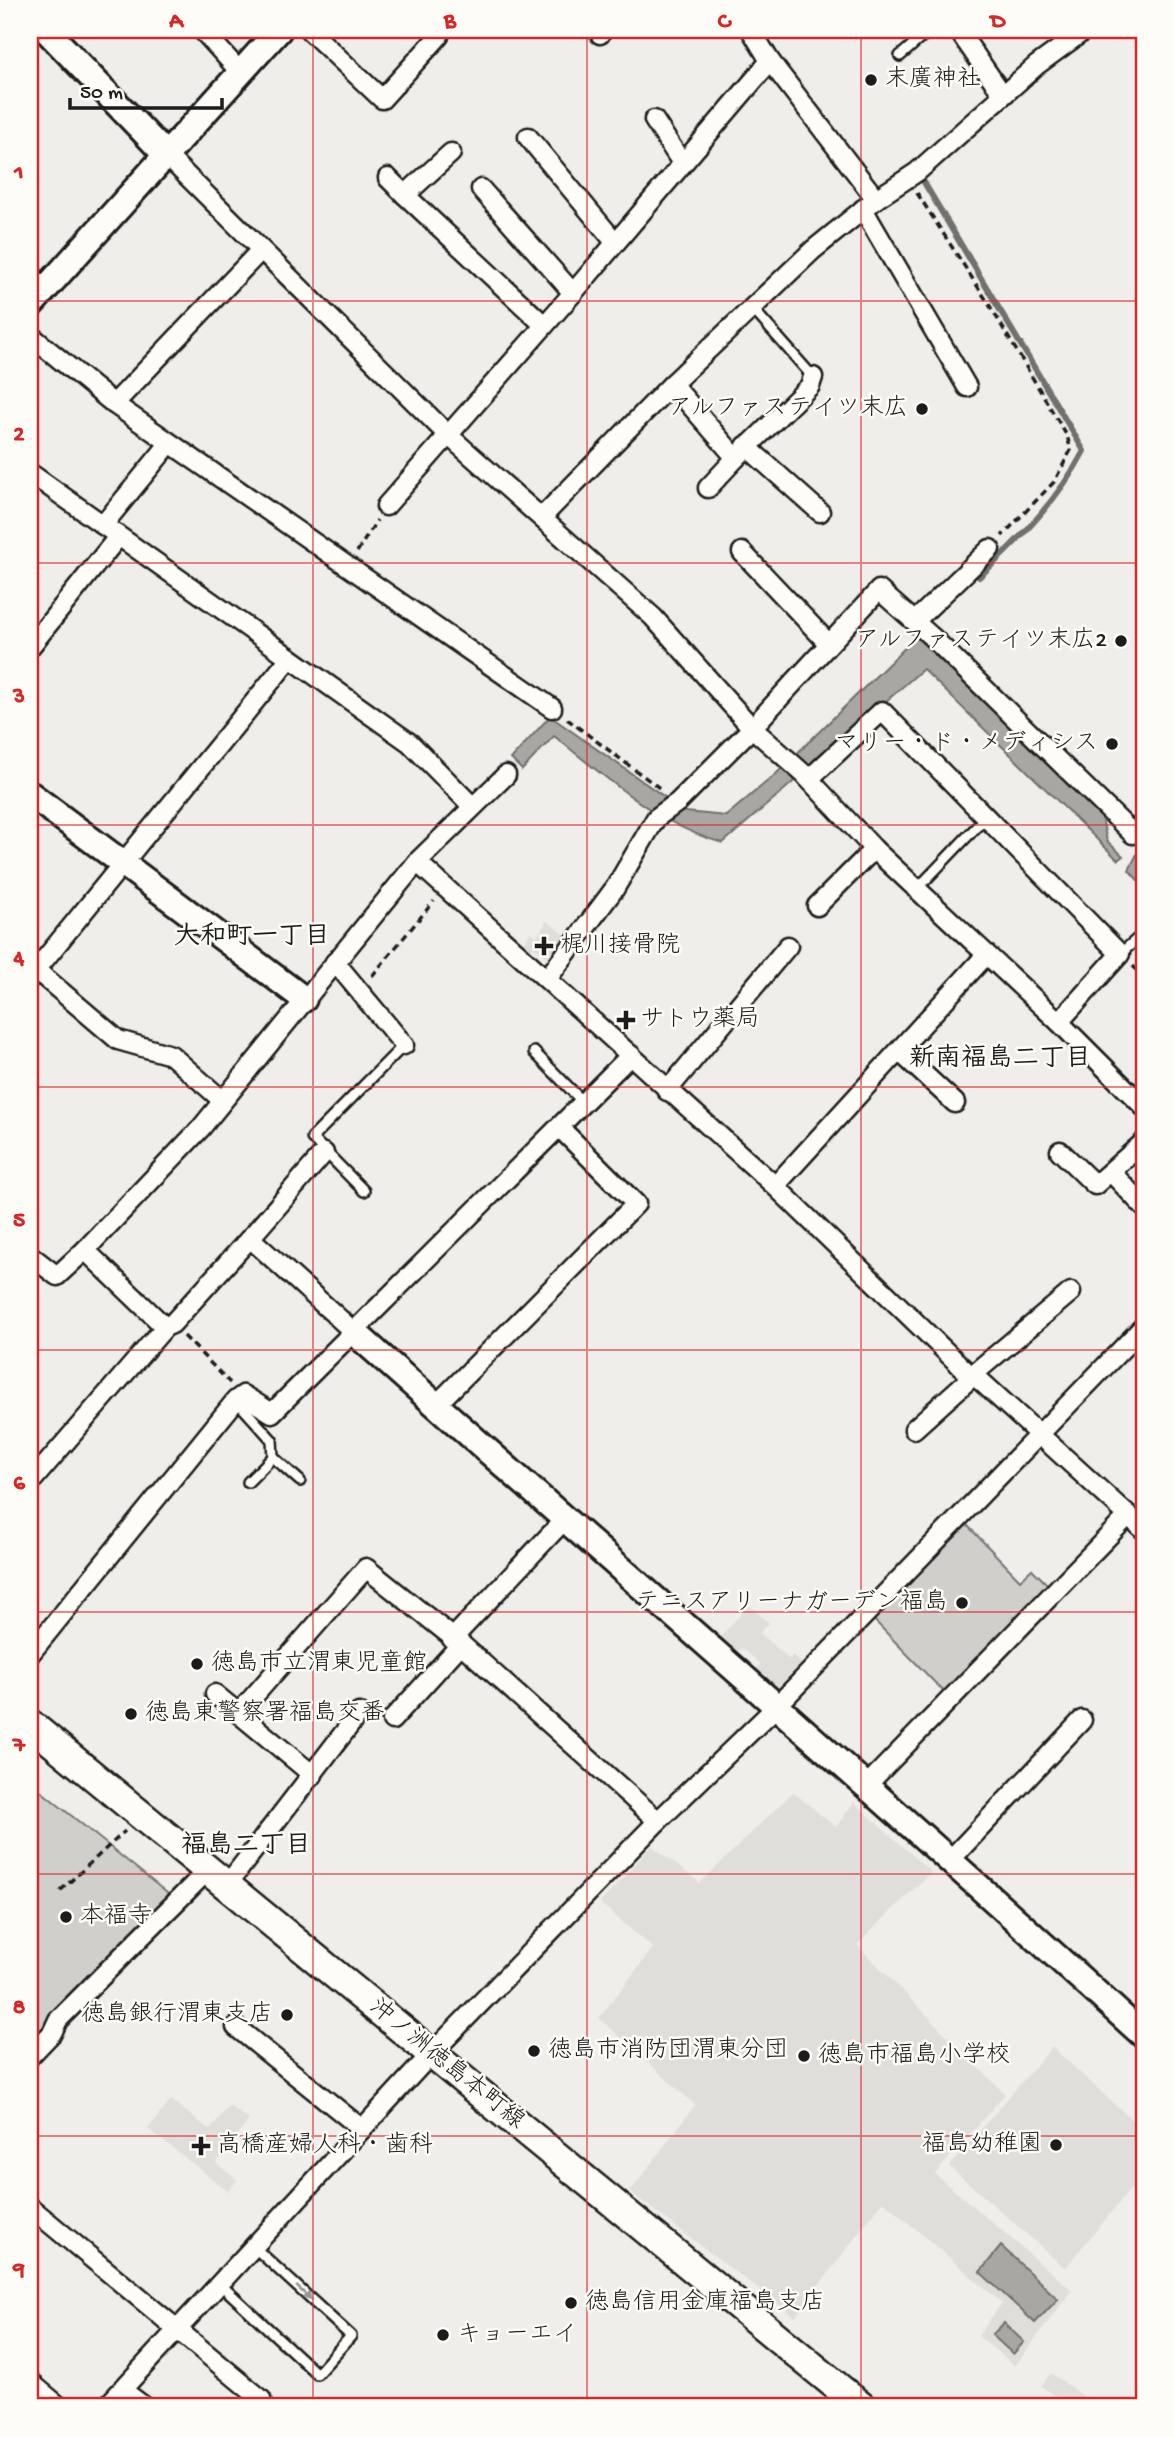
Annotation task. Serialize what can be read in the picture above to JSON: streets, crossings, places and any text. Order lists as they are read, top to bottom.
{
  "streets": {
    "main road": ["沖ノ洲徳島本町線"]
  },
  "districts": ["大和町一丁目", "新南福島二丁目", "福島二丁目"],
  "places": {
    "other": [
      "末廣神社",
      "アルファステイツ末広",
      "アルファステイツ末広2",
      "マリー・ド・メディシス",
      "テニスアリーナガーデン福島",
      "徳島市立渭東児童館",
      "徳島東警察署福島交番",
      "本福寺",
      "徳島銀行渭東支店",
      "徳島市消防団渭東分団",
      "徳島市福島小学校",
      "福島幼稚園",
      "徳島信用金庫福島支店",
      "キョーエイ"
    ],
    "health": ["梶川接骨院", "サトウ薬局", "高橋産婦人科・歯科"]
  },
  "scale_bar": "50 m",
  "grid": {
    "columns": [
      "A",
      "B",
      "C",
      "D"
    ],
    "rows": [
      "1",
      "2",
      "3",
      "4",
      "5",
      "6",
      "7",
      "8",
      "9"
    ]
  }
}
